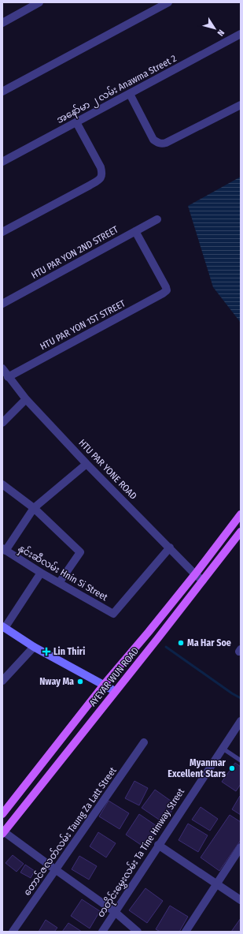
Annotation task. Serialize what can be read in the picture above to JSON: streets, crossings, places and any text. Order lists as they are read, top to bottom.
{
  "streets": {
    "main road": ["AYEYAR WUN ROAD"],
    "street": [
      "အနော်မာ ၂ လမ်း Anawma Street 2",
      "HTU PAR YON 2ND STREET",
      "HTU PAR YON 1ST STREET",
      "HTU PAR YONE ROAD",
      "နှင်းဆီလမ်း Hnin Si Street",
      "တောင်ဇလတ်လမ်း Taung Za Latt Street",
      "တတိုင်းမွှေးလမ်း Ta Tine Hmway Street"
    ]
  },
  "crossings": [
    ["HTU PAR YON 2ND STREET", "HTU PAR YON 1ST STREET"],
    ["HTU PAR YON 1ST STREET", "HTU PAR YONE ROAD"],
    ["HTU PAR YONE ROAD", "နှင်းဆီလမ်း Hnin Si Street"],
    ["HTU PAR YONE ROAD", "AYEYAR WUN ROAD"]
  ],
  "places": {
    "other": ["Ma Har Soe", "Nway Ma", "Myanmar Excellent Stars"],
    "health": ["Lin Thiri"]
  },
  "north": "bottom right"
}
